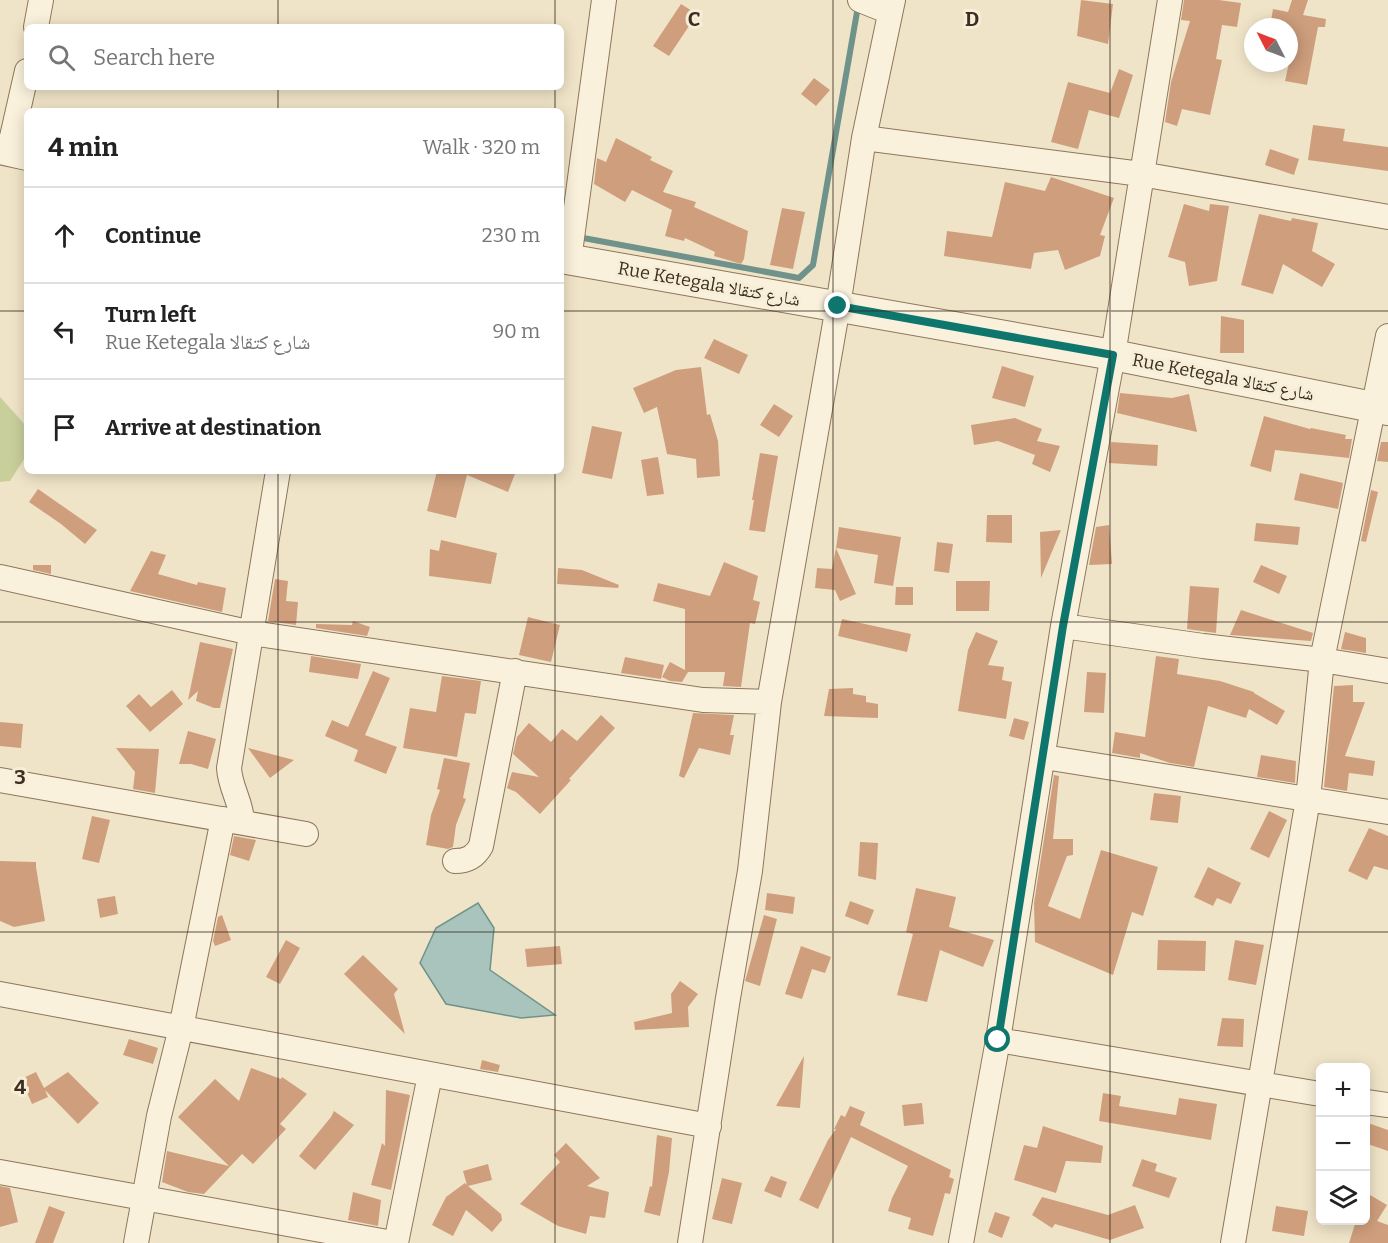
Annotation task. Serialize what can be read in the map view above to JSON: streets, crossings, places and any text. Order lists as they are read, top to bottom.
{
  "streets": {
    "street": ["Rue Ketegala شارع كتقالا"]
  },
  "north": "top left",
  "page": {
    "search": "Search here",
    "heading": ["4 min", "Walk · 320 m"],
    "list": [
      ["Continue", "230 m"],
      ["Turn left", "Rue Ketegala شارع كتقالا", "90 m"],
      "Arrive at destination"
    ],
    "map_buttons": ["+", "−"]
  },
  "grid": {
    "columns": ["C", "D"],
    "rows": ["3", "4"]
  }
}
